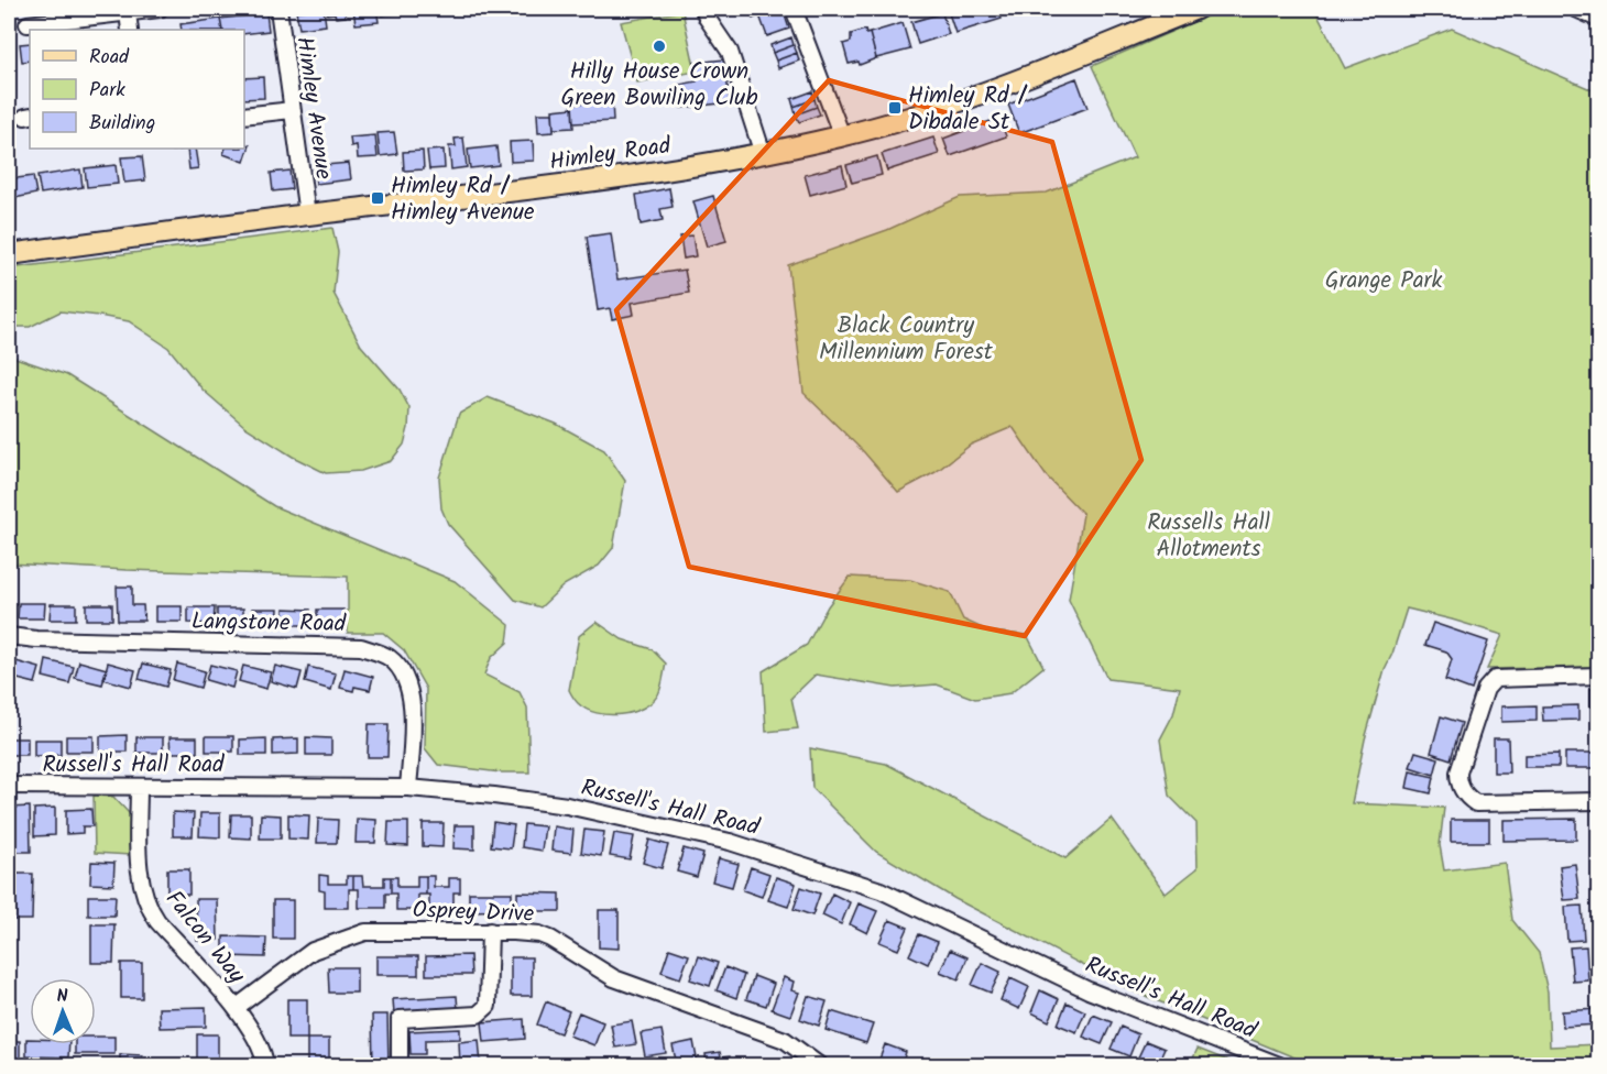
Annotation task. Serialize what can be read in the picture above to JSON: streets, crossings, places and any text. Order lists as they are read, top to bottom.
{
  "streets": {
    "main road": ["Himley Road"],
    "street": [
      "Himley Avenue",
      "Langstone Road",
      "Russell's Hall Road",
      "Osprey Drive",
      "Falcon Way"
    ]
  },
  "crossings": [
    ["Himley Avenue", "Himley Road"],
    ["Langstone Road", "Russell's Hall Road"],
    ["Russell's Hall Road", "Falcon Way"],
    ["Osprey Drive", "Falcon Way"]
  ],
  "parks": ["Grange Park", "Black Country Millennium Forest", "Russells Hall Allotments"],
  "places": {
    "other": ["Hilly House Crown Green Bowiling Club"],
    "transit": ["Himley Rd / Dibdale St", "Himley Rd / Himley Avenue"]
  },
  "legend": ["Road", "Park", "Building"],
  "north": "top"
}
